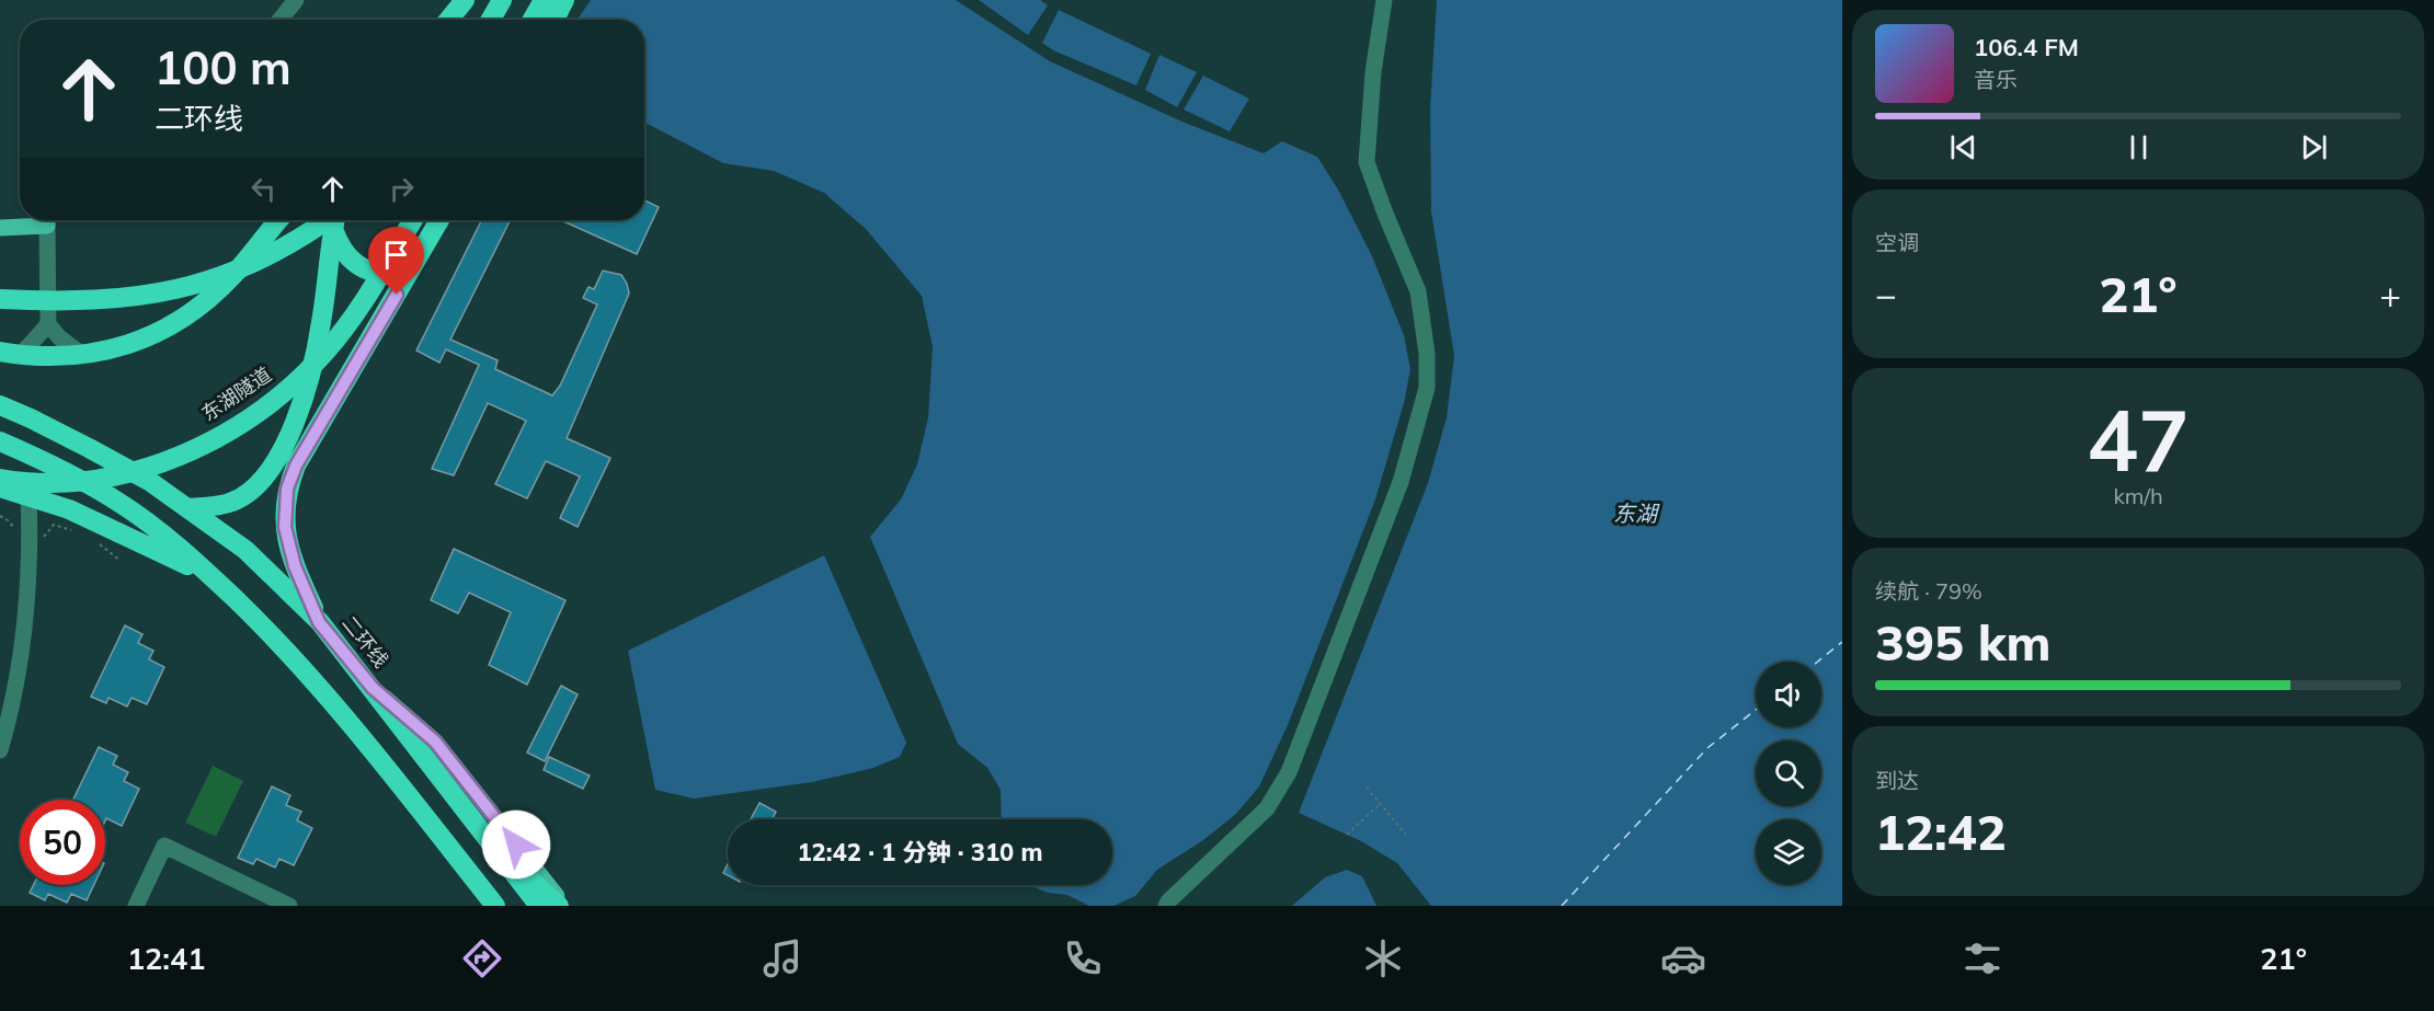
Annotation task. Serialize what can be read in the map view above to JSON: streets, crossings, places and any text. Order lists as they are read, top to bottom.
{
  "streets": {
    "highway": ["东湖隧道", "二环线"]
  },
  "water": ["东湖"],
  "page": {
    "turn": ["100 m", "二环线"],
    "song": ["106.4 FM", "音乐"],
    "tile": [
      "空调",
      ["47", "km/h"],
      ["续航 · 79%", "395 km"],
      ["到达", "12:42"]
    ],
    "heat": ["−", "21°", "+"],
    "limit": "50",
    "trip": "12:42 · 1 分钟 · 310 m",
    "tabs": ["12:41", "21°"]
  }
}
